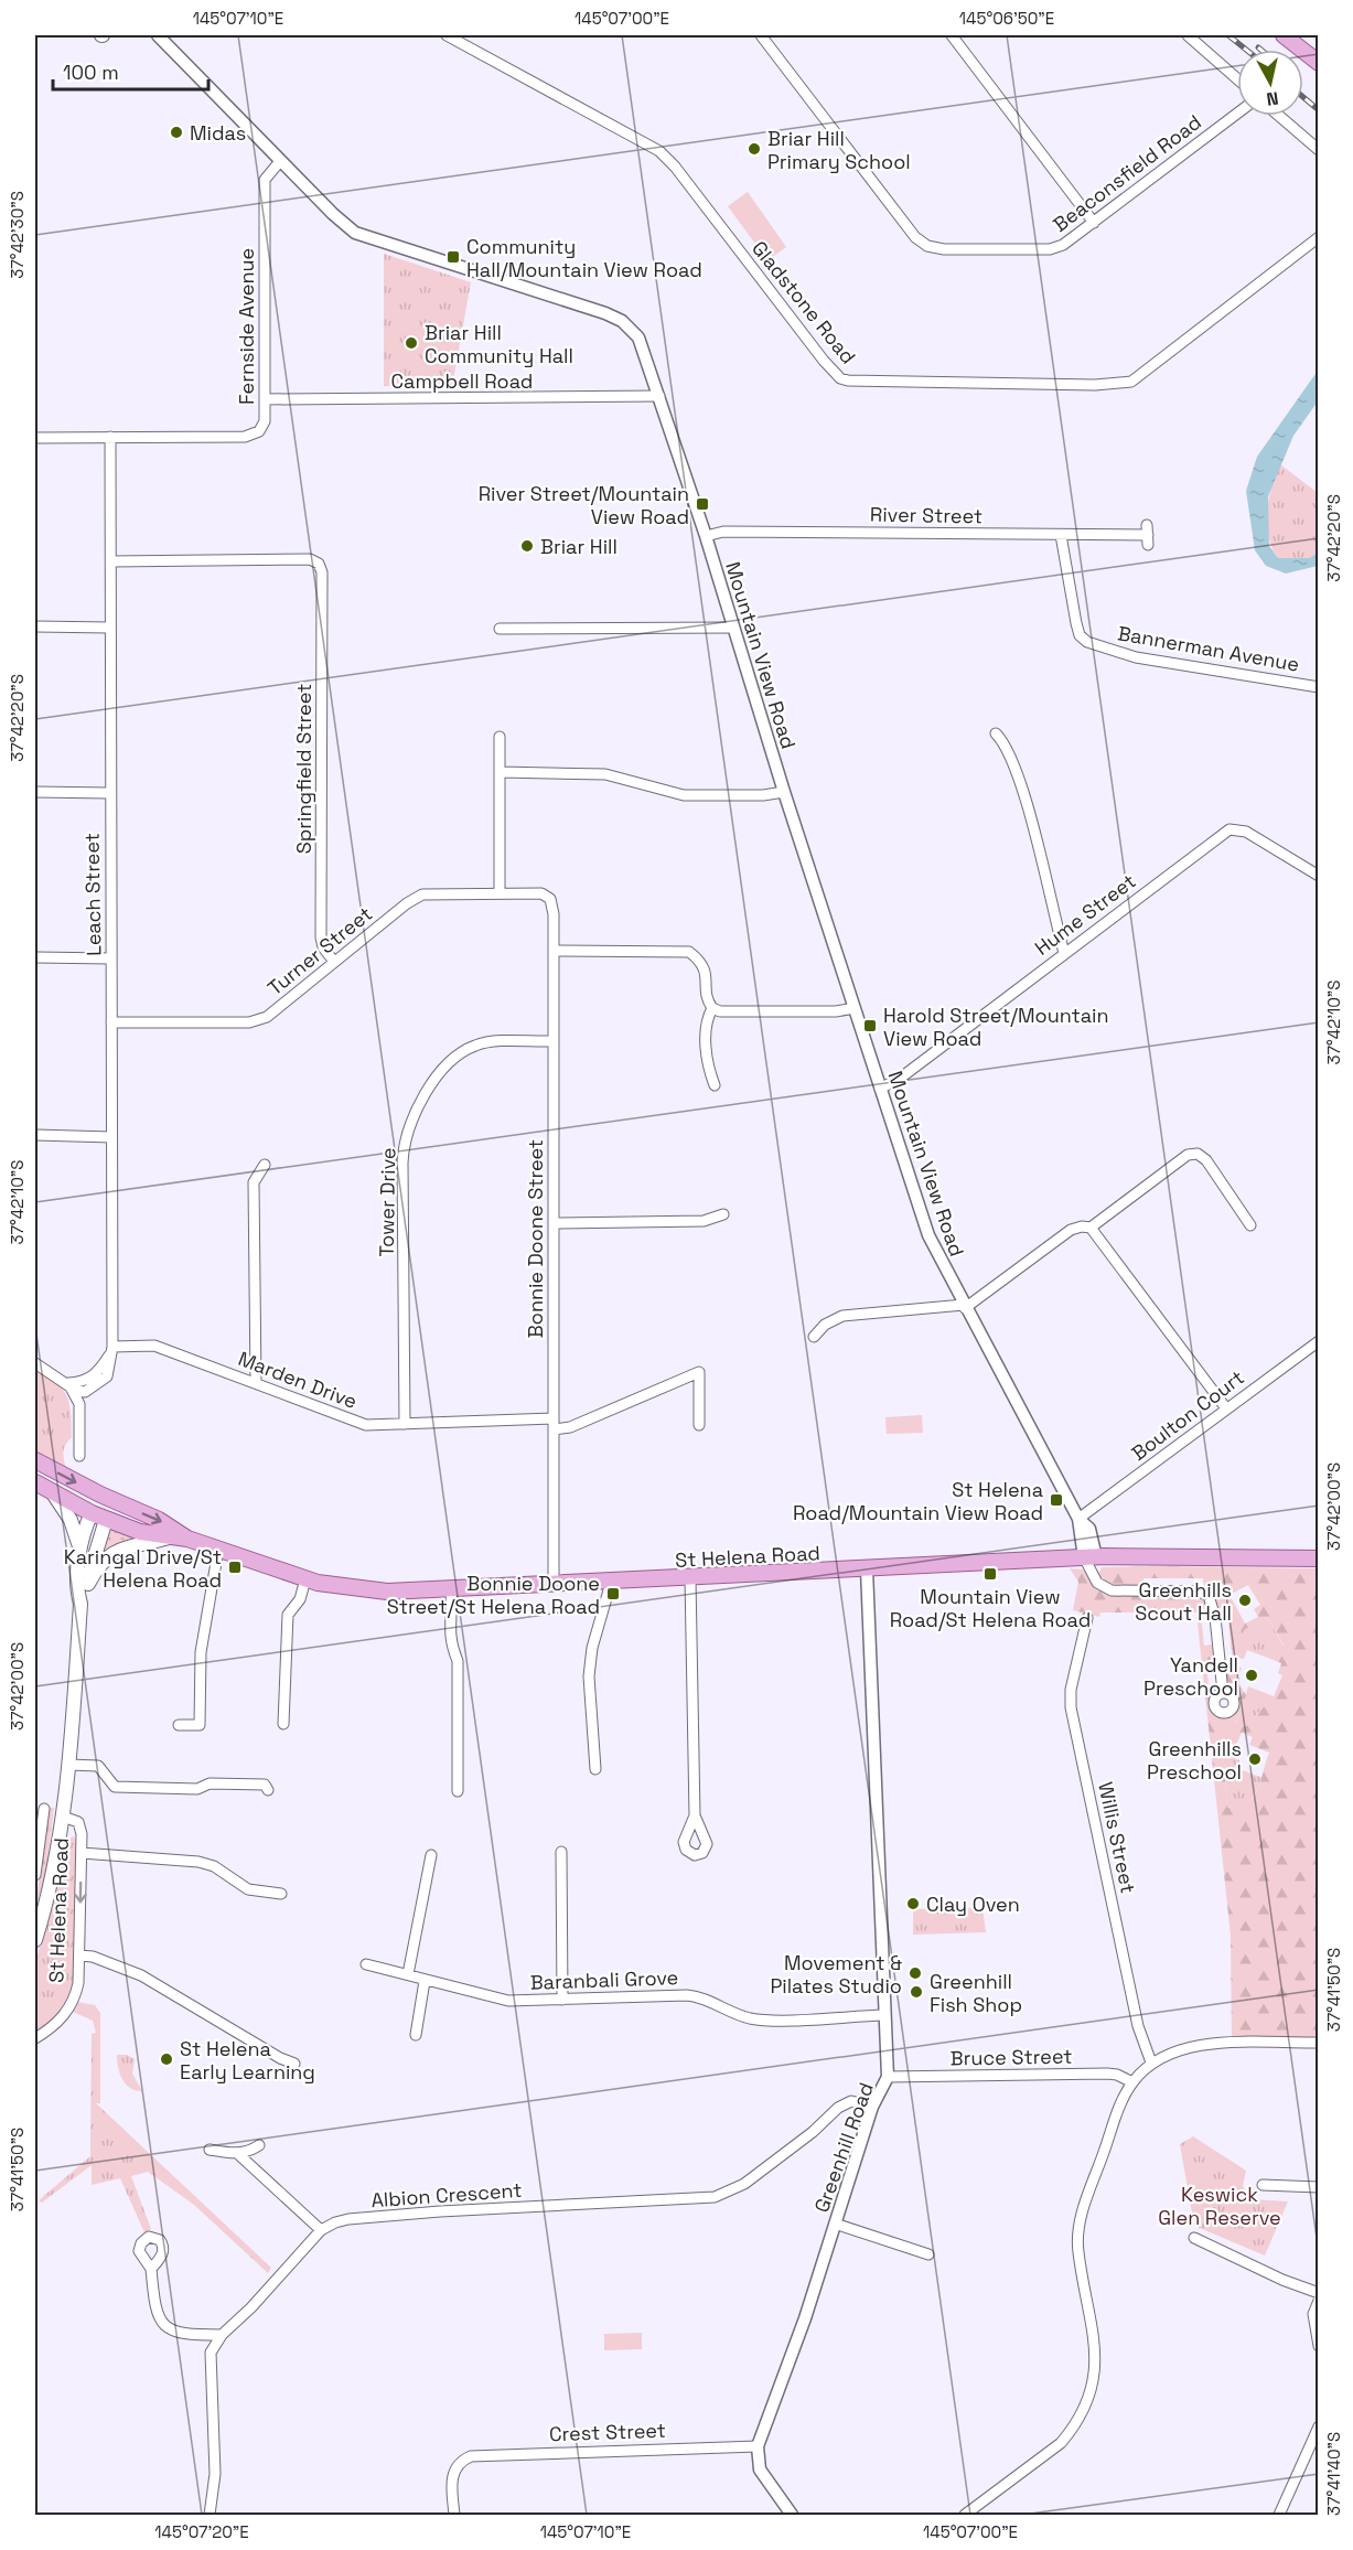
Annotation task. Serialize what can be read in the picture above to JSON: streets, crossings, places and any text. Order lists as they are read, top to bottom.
{
  "streets": {
    "main road": ["St Helena Road"],
    "street": [
      "Beaconsfield Road",
      "Gladstone Road",
      "Fernside Avenue",
      "Campbell Road",
      "River Street",
      "Bannerman Avenue",
      "Mountain View Road",
      "Springfield Street",
      "Leach Street",
      "Hume Street",
      "Turner Street",
      "Tower Drive",
      "Bonnie Doone Street",
      "Marden Drive",
      "Boulton Court",
      "Willis Street",
      "Baranbali Grove",
      "Bruce Street",
      "Greenhill Road",
      "Albion Crescent",
      "Crest Street"
    ]
  },
  "crossings": [
    ["Fernside Avenue", "Campbell Road"],
    ["Fernside Avenue", "Mountain View Road"],
    ["Fernside Avenue", "Leach Street"],
    ["Campbell Road", "Mountain View Road"],
    ["River Street", "Bannerman Avenue"],
    ["River Street", "Mountain View Road"],
    ["Mountain View Road", "Hume Street"],
    ["Mountain View Road", "Boulton Court"],
    ["Mountain View Road", "St Helena Road"],
    ["Springfield Street", "Leach Street"],
    ["Springfield Street", "Turner Street"],
    ["Leach Street", "Turner Street"],
    ["Leach Street", "Marden Drive"],
    ["Turner Street", "Bonnie Doone Street"],
    ["Tower Drive", "Bonnie Doone Street"],
    ["Tower Drive", "Marden Drive"],
    ["Bonnie Doone Street", "Marden Drive"],
    ["Bonnie Doone Street", "St Helena Road"],
    ["St Helena Road", "Greenhill Road"],
    ["Baranbali Grove", "Greenhill Road"],
    ["Bruce Street", "Greenhill Road"],
    ["Greenhill Road", "Albion Crescent"],
    ["Greenhill Road", "Crest Street"]
  ],
  "parks": ["Keswick Glen Reserve"],
  "places": {
    "other": [
      "Midas",
      "Briar Hill Primary School",
      "Briar Hill Community Hall",
      "Briar Hill",
      "Greenhills Scout Hall",
      "Yandell Preschool",
      "Greenhills Preschool",
      "Clay Oven",
      "Movement & Pilates Studio",
      "Greenhill Fish Shop",
      "St Helena Early Learning"
    ],
    "transit": [
      "Community Hall/Mountain View Road",
      "River Street/Mountain View Road",
      "Harold Street/Mountain View Road",
      "St Helena Road/Mountain View Road",
      "Karingal Drive/St Helena Road",
      "Mountain View Road/St Helena Road",
      "Bonnie Doone Street/St Helena Road"
    ]
  },
  "scale_bar": "100 m",
  "north": "bottom",
  "coordinates": [
    "145°07'10\"E",
    "145°07'00\"E",
    "145°06'50\"E",
    "37°42'30\"S",
    "37°42'20\"S",
    "37°42'10\"S",
    "37°42'00\"S",
    "37°41'50\"S",
    "37°41'40\"S",
    "145°07'20\"E"
  ]
}
